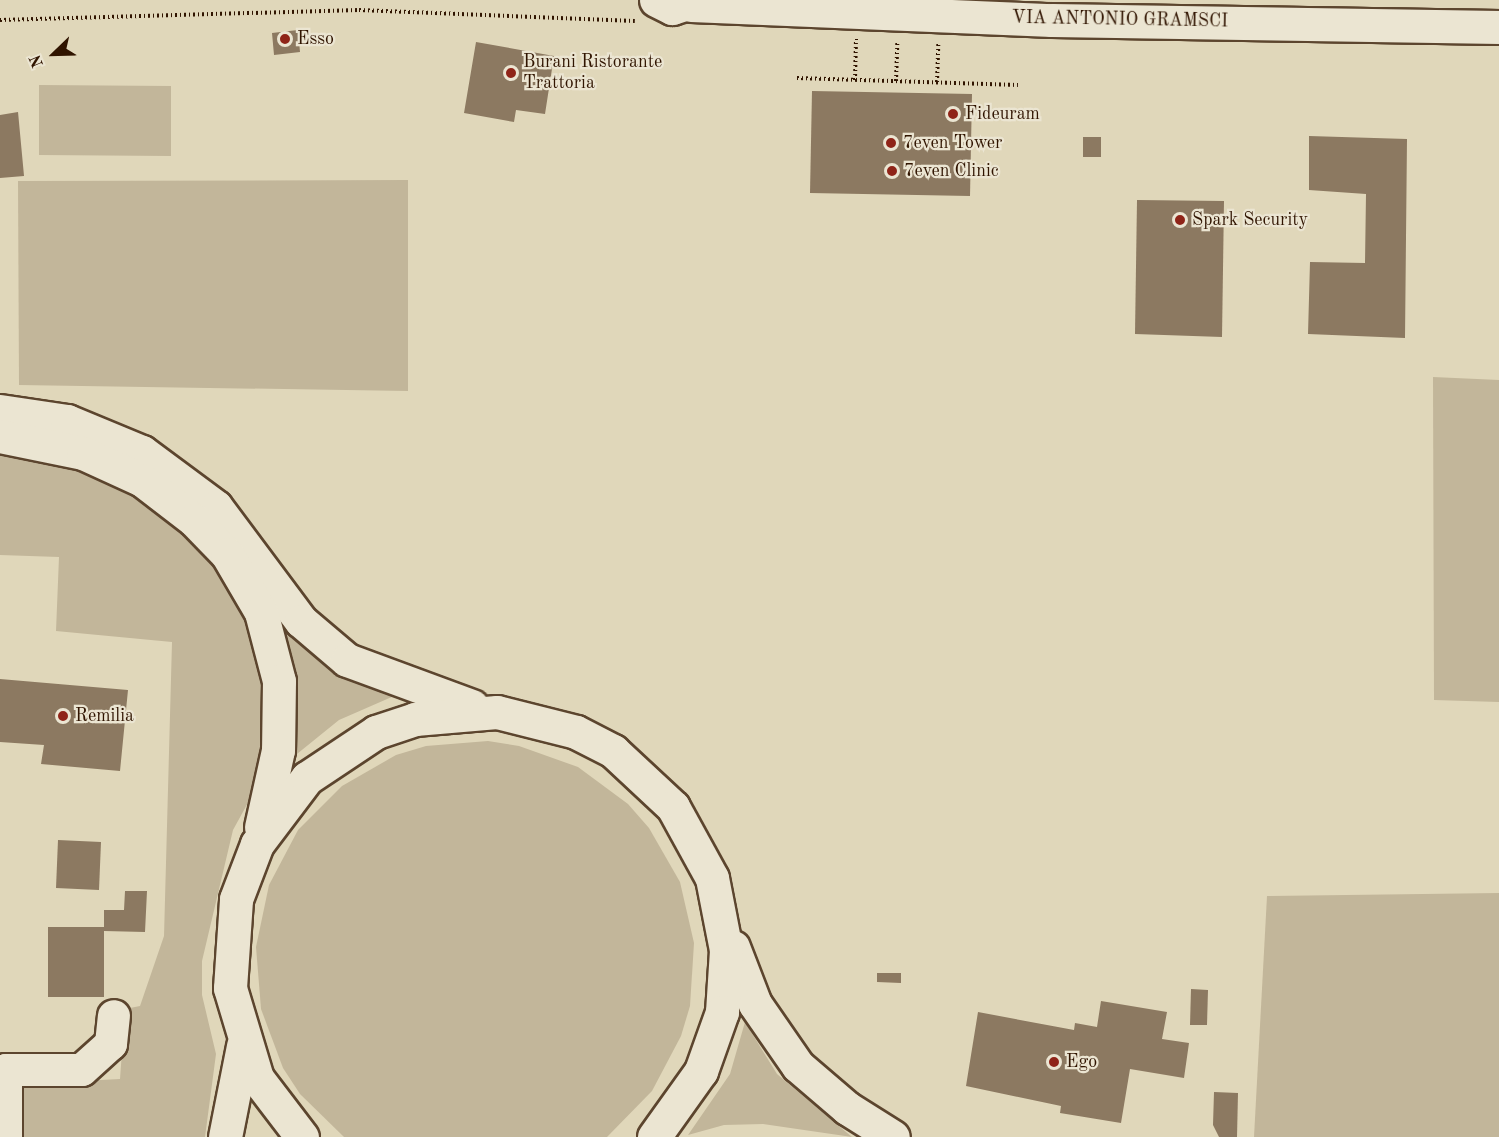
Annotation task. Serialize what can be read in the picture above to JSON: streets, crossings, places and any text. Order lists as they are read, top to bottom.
{
  "streets": {
    "street": ["VIA ANTONIO GRAMSCI"]
  },
  "places": [
    "Esso",
    "Burani Ristorante Trattoria",
    "Fideuram",
    "7even Tower",
    "7even Clinic",
    "Spark Security",
    "Remilia",
    "Ego"
  ],
  "north": "bottom left"
}
